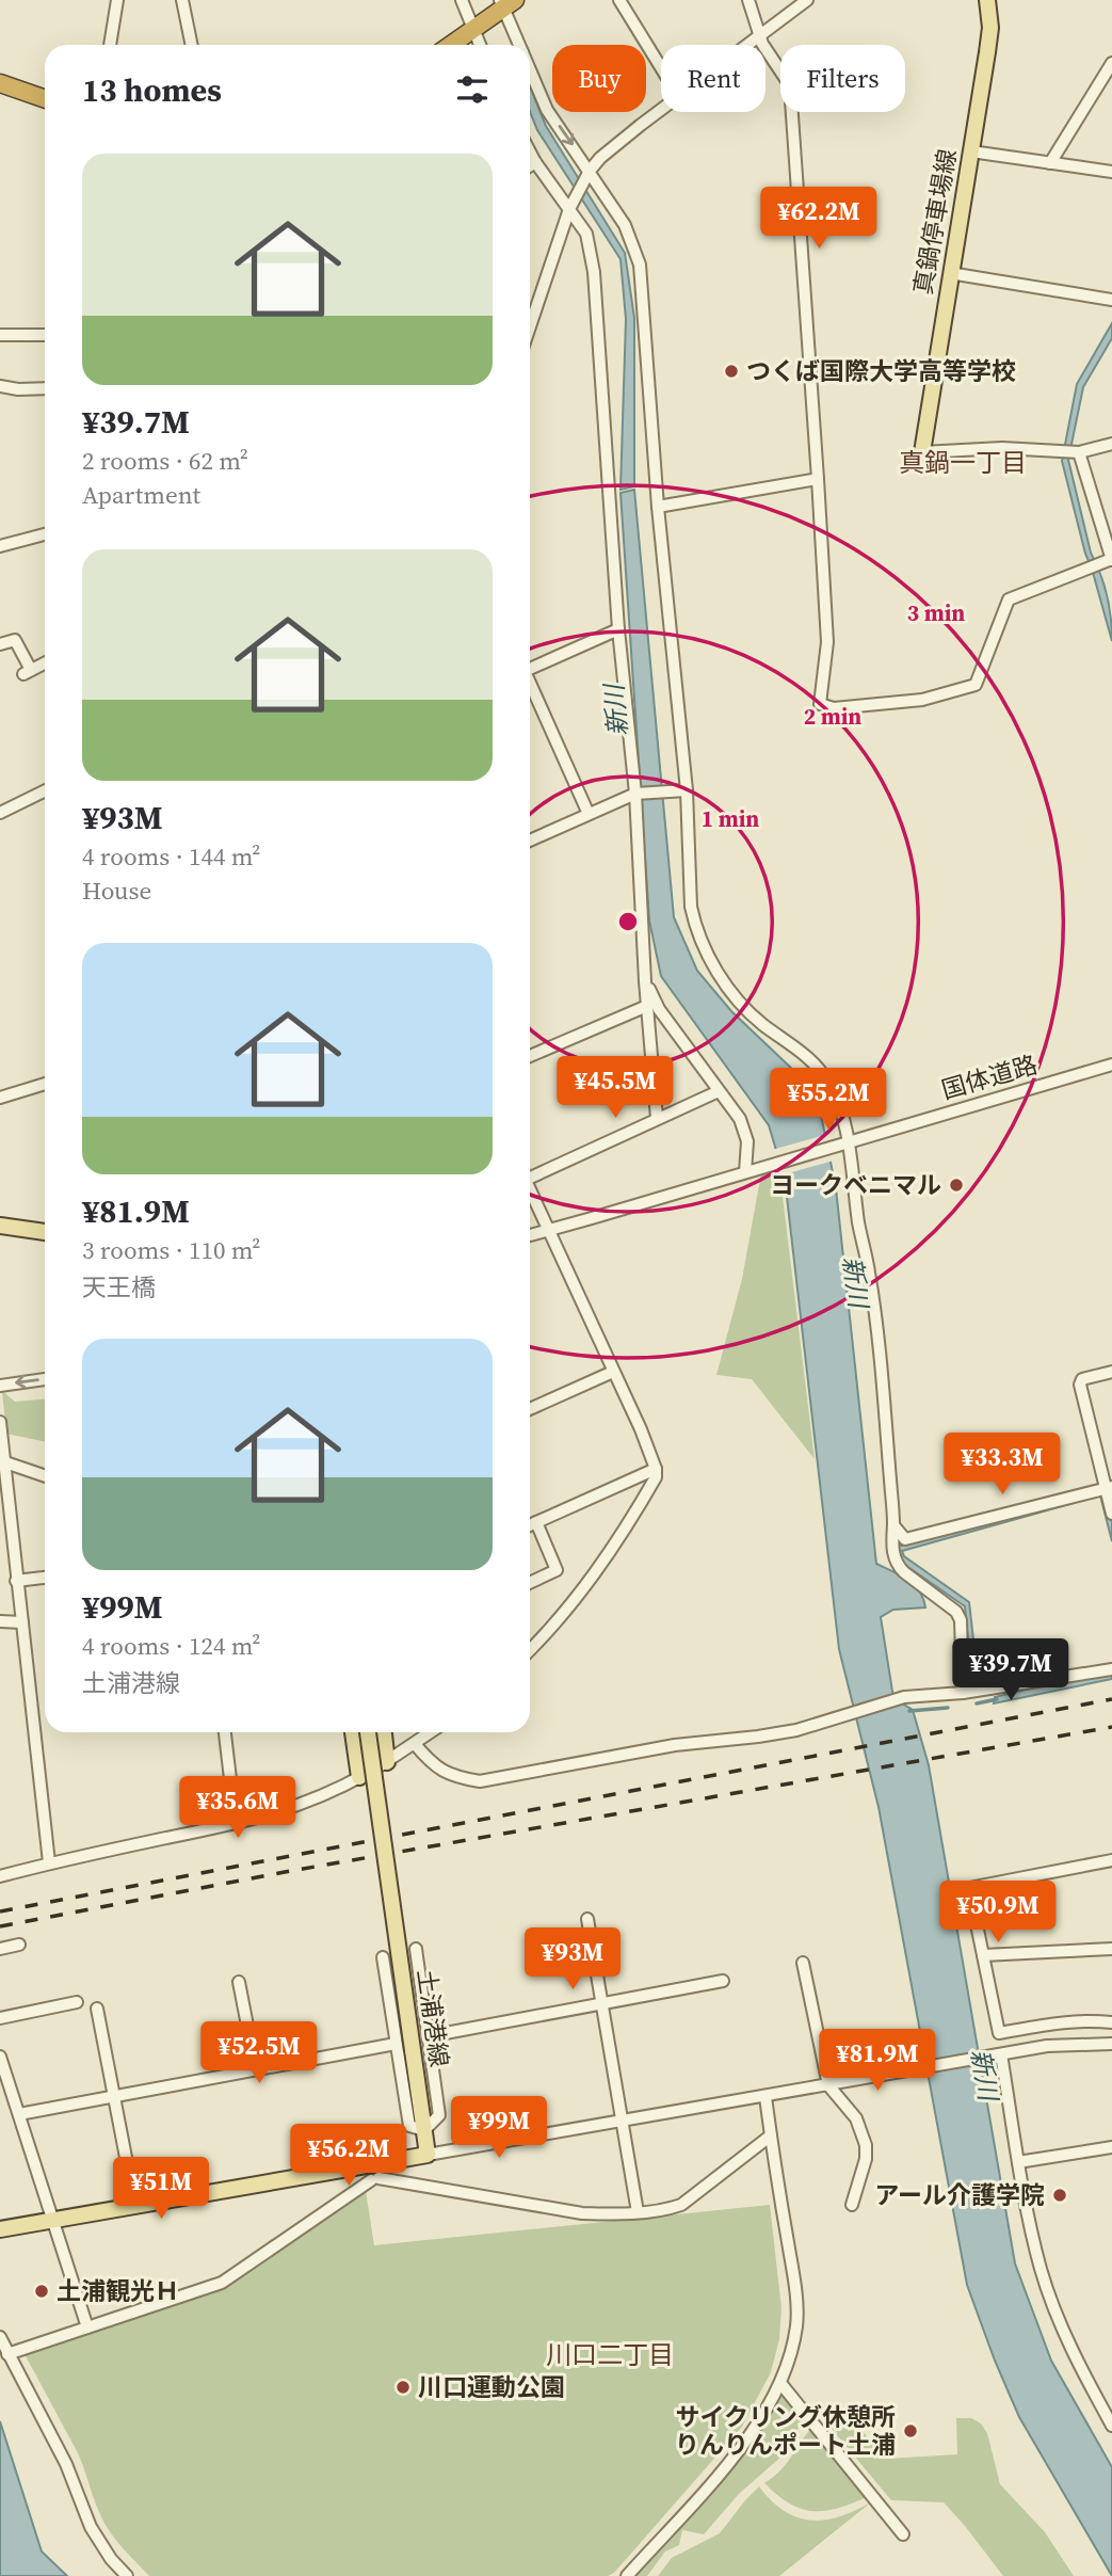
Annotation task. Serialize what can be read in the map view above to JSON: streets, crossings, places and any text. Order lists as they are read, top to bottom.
{
  "streets": {
    "main road": ["真鍋停車場線", "土浦港線"],
    "street": ["国体道路"]
  },
  "districts": ["真鍋一丁目", "川口二丁目"],
  "water": ["新川"],
  "places": [
    "つくば国際大学高等学校",
    "ヨークベニマル",
    "アール介護学院",
    "土浦観光Ｈ",
    "川口運動公園",
    "サイクリング休憩所 りんりんポート土浦"
  ],
  "page": {
    "chip": ["Buy", "Rent", "Filters"],
    "heading": "13 homes",
    "list": [
      {
        "name": "¥39.7M",
        "note": "2 rooms · 62 m² · Apartment"
      },
      {
        "name": "¥93M",
        "note": "4 rooms · 144 m² · House"
      },
      {
        "name": "¥81.9M",
        "note": "3 rooms · 110 m² · 天王橋"
      },
      {
        "name": "¥99M",
        "note": "4 rooms · 124 m² · 土浦港線"
      }
    ],
    "price": [
      "¥62.2M",
      "¥45.5M",
      "¥55.2M",
      "¥33.3M",
      "¥39.7M",
      "¥35.6M",
      "¥50.9M",
      "¥93M",
      "¥52.5M",
      "¥81.9M",
      "¥99M",
      "¥56.2M",
      "¥51M"
    ]
  },
  "rings": ["3 min", "2 min", "1 min"]
}
